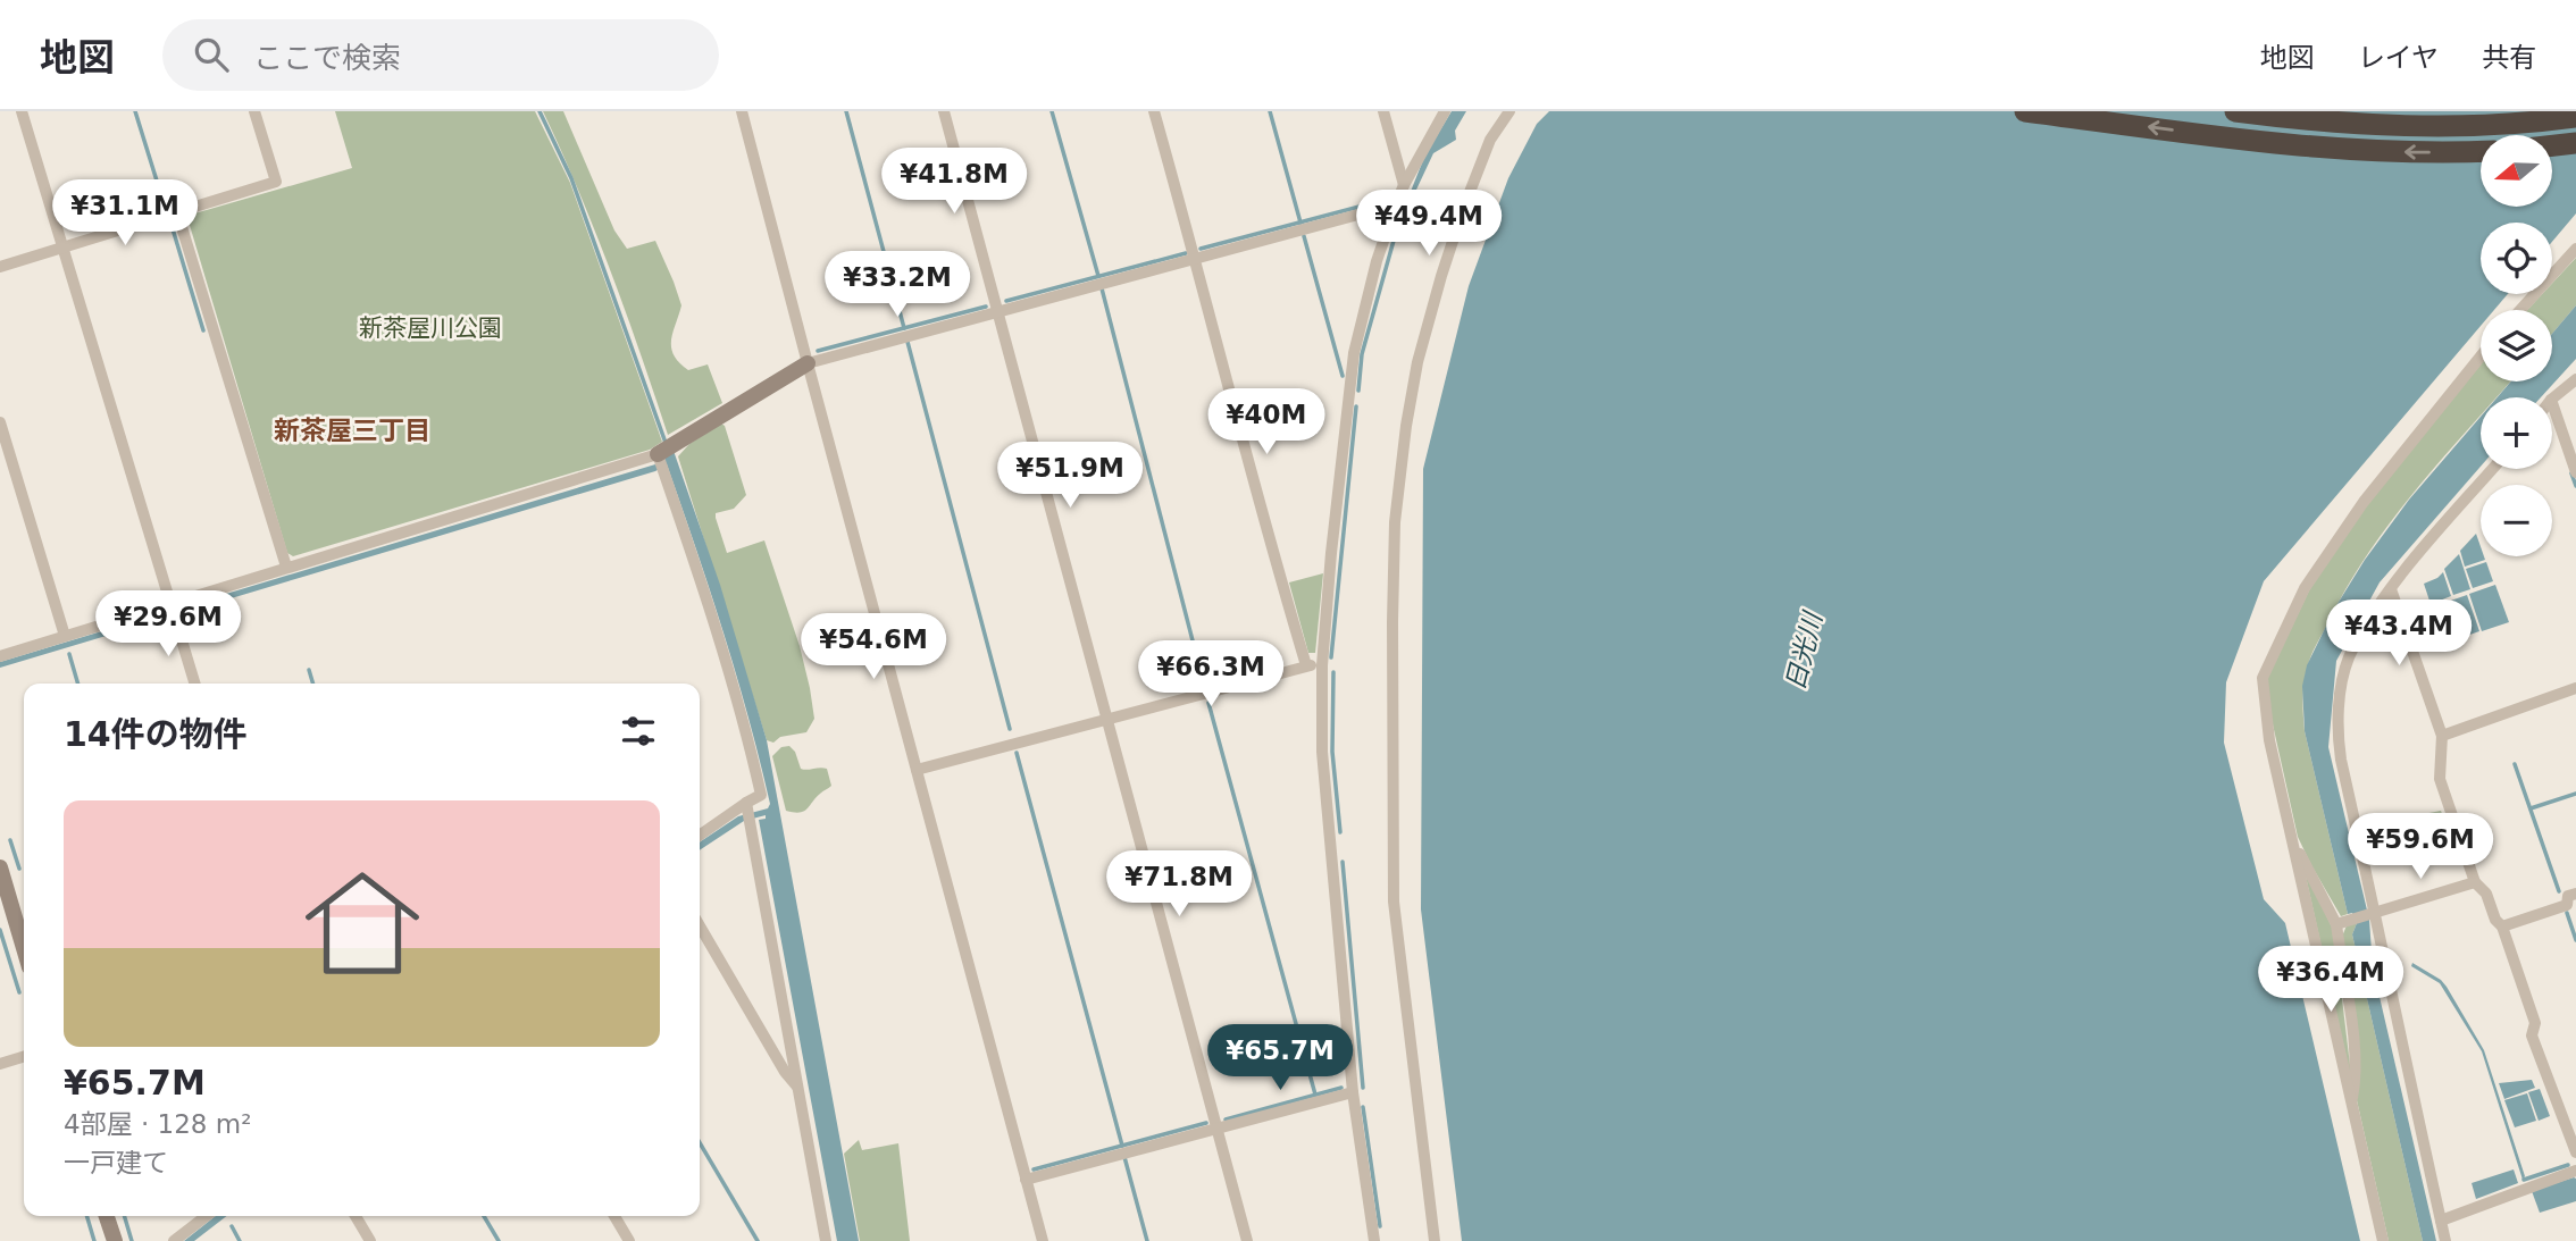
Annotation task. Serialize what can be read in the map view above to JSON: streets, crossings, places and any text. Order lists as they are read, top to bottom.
{
  "districts": ["新茶屋三丁目"],
  "water": ["日光川"],
  "parks": ["新茶屋川公園"],
  "north": "left",
  "page": {
    "header": "地図",
    "search": "ここで検索",
    "nav": ["地図", "レイヤ", "共有"],
    "map_buttons": ["+", "−"],
    "price": [
      "¥41.8M",
      "¥31.1M",
      "¥49.4M",
      "¥33.2M",
      "¥40M",
      "¥51.9M",
      "¥29.6M",
      "¥43.4M",
      "¥54.6M",
      "¥66.3M",
      "¥59.6M",
      "¥71.8M",
      "¥36.4M",
      "¥65.7M"
    ],
    "heading": "14件の物件",
    "list": [
      {
        "name": "¥65.7M",
        "note": "4部屋 · 128 m² · 一戸建て"
      }
    ]
  }
}
